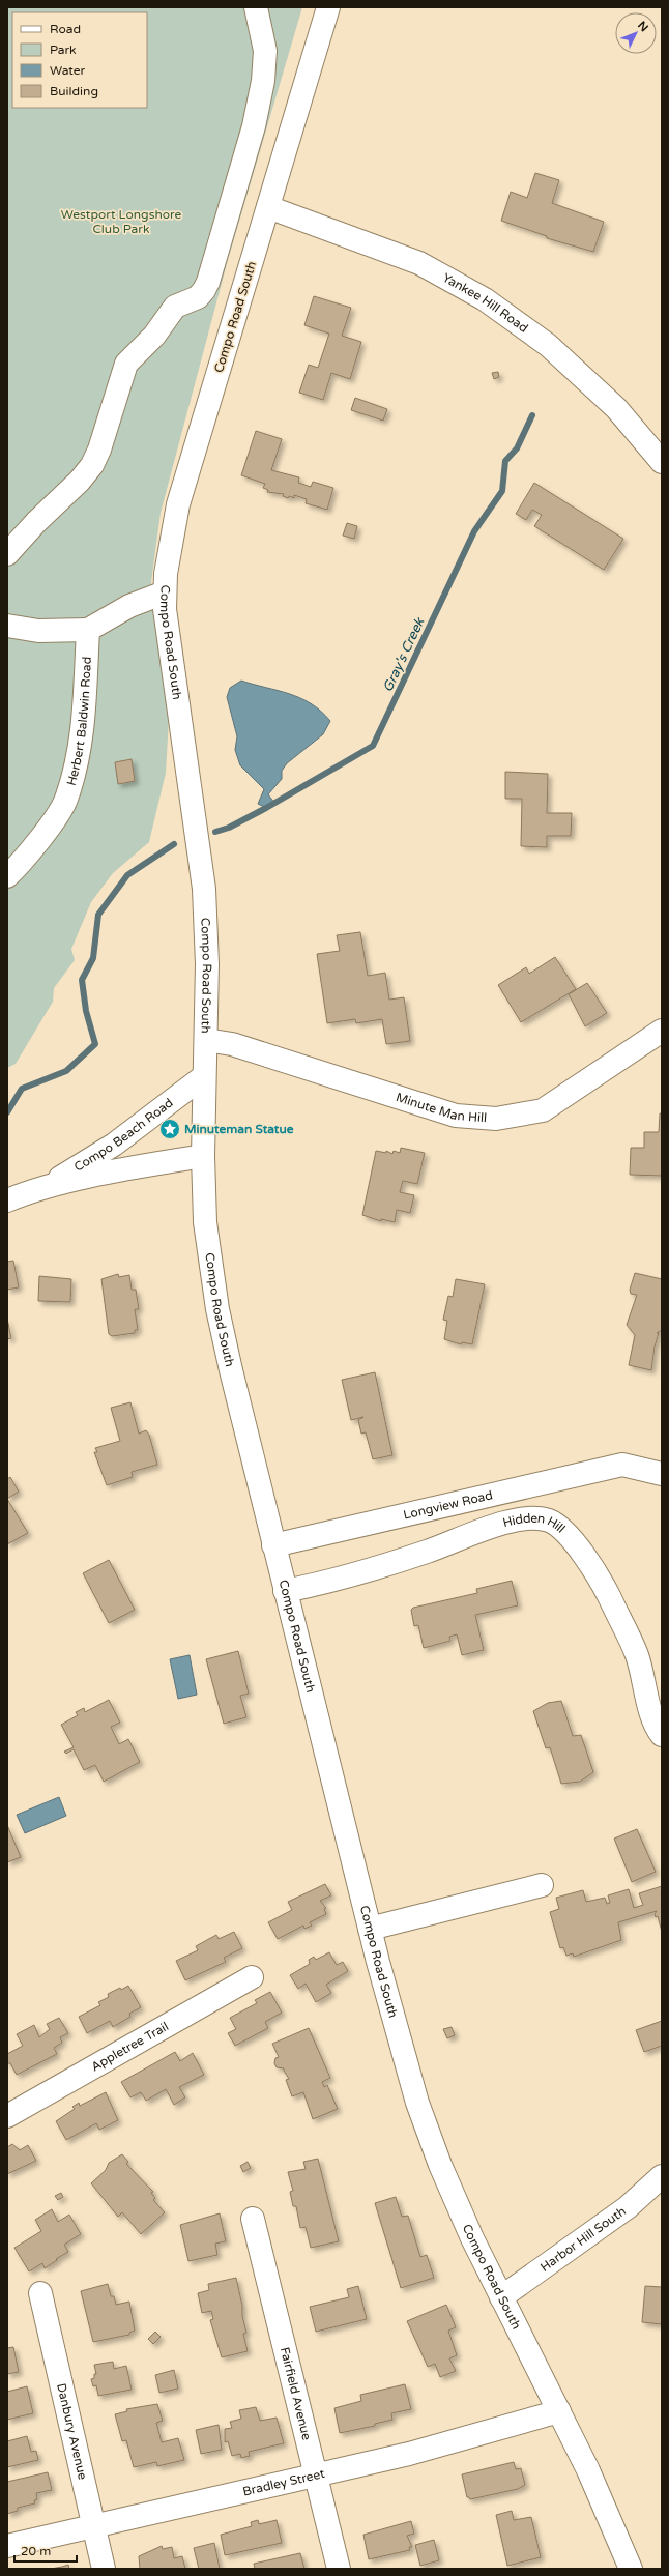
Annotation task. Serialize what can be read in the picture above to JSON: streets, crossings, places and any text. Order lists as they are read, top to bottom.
{
  "streets": {
    "street": [
      "Yankee Hill Road",
      "Compo Road South",
      "Herbert Baldwin Road",
      "Minute Man Hill",
      "Compo Beach Road",
      "Longview Road",
      "Hidden Hill",
      "Appletree Trail",
      "Harbor Hill South",
      "Fairfield Avenue",
      "Danbury Avenue",
      "Bradley Street"
    ]
  },
  "crossings": [
    ["Yankee Hill Road", "Compo Road South"],
    ["Compo Road South", "Minute Man Hill"],
    ["Compo Road South", "Compo Beach Road"],
    ["Compo Road South", "Longview Road"],
    ["Compo Road South", "Hidden Hill"],
    ["Compo Road South", "Harbor Hill South"],
    ["Compo Road South", "Bradley Street"],
    ["Fairfield Avenue", "Bradley Street"],
    ["Danbury Avenue", "Bradley Street"]
  ],
  "water": ["Gray's Creek"],
  "parks": ["Westport Longshore Club Park"],
  "places": {
    "place": ["Minuteman Statue"]
  },
  "legend": [
    "Road",
    "Park",
    "Water",
    "Building"
  ],
  "scale_bar": "20 m",
  "north": "top right"
}
